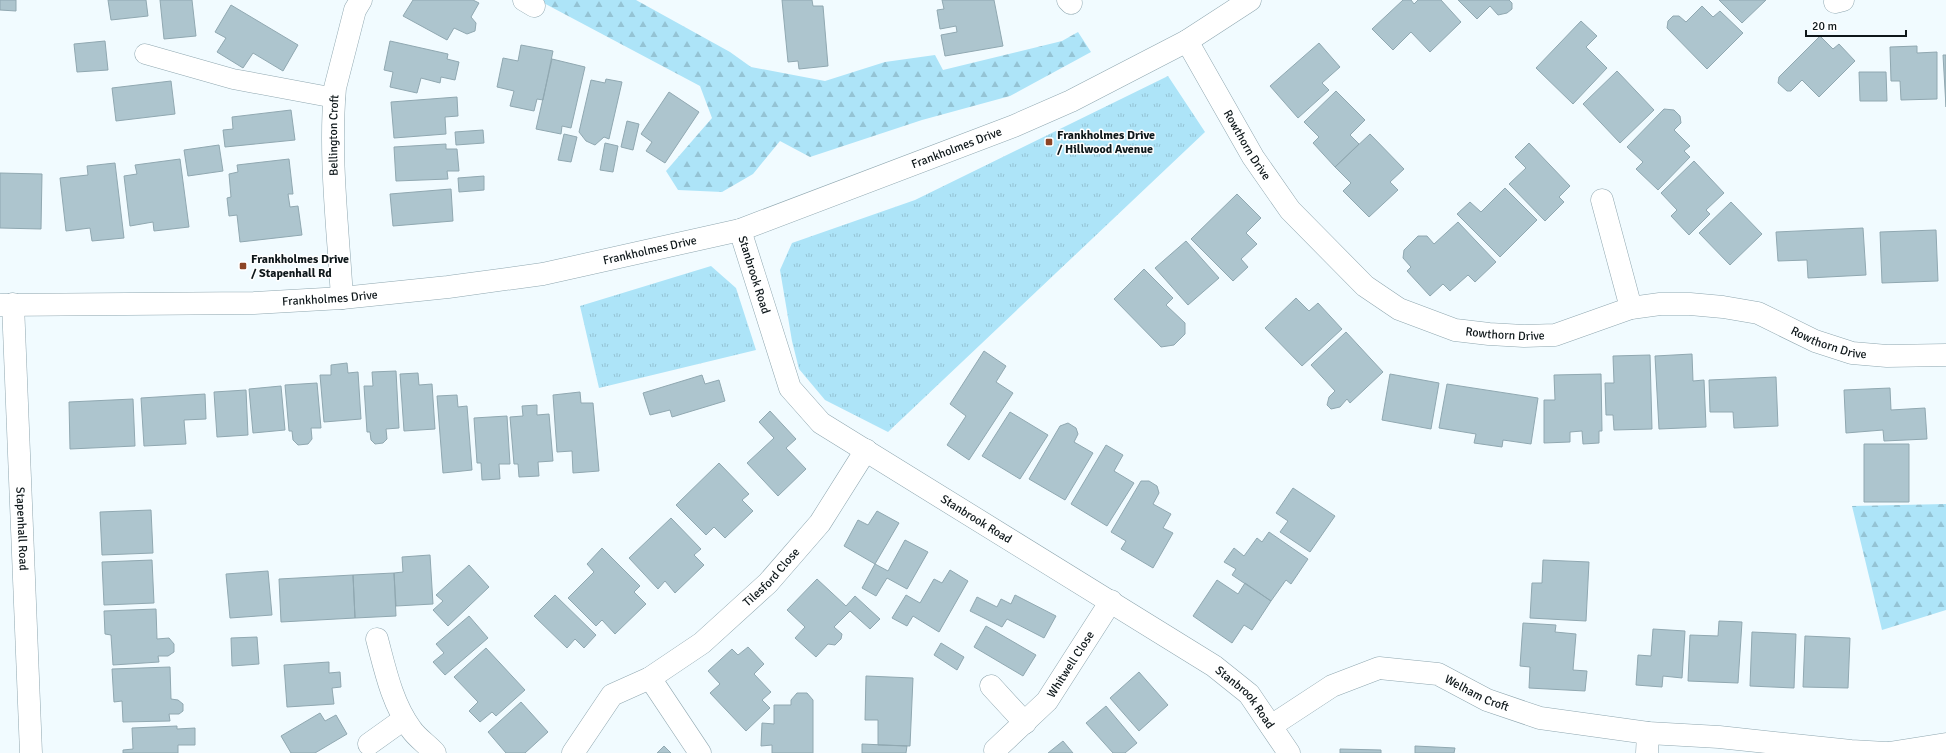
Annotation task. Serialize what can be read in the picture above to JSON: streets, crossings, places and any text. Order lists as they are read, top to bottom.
{
  "streets": {
    "street": [
      "Bellington Croft",
      "Rowthorn Drive",
      "Frankholmes Drive",
      "Stanbrook Road",
      "Stapenhall Road",
      "Tilesford Close",
      "Whitwell Close",
      "Welham Croft"
    ]
  },
  "crossings": [
    ["Bellington Croft", "Frankholmes Drive"],
    ["Rowthorn Drive", "Frankholmes Drive"],
    ["Frankholmes Drive", "Stanbrook Road"],
    ["Frankholmes Drive", "Stapenhall Road"],
    ["Stanbrook Road", "Tilesford Close"],
    ["Stanbrook Road", "Whitwell Close"],
    ["Stanbrook Road", "Welham Croft"]
  ],
  "places": {
    "transit": ["Frankholmes Drive / Hillwood Avenue", "Frankholmes Drive / Stapenhall Rd"]
  },
  "scale_bar": "20 m"
}
